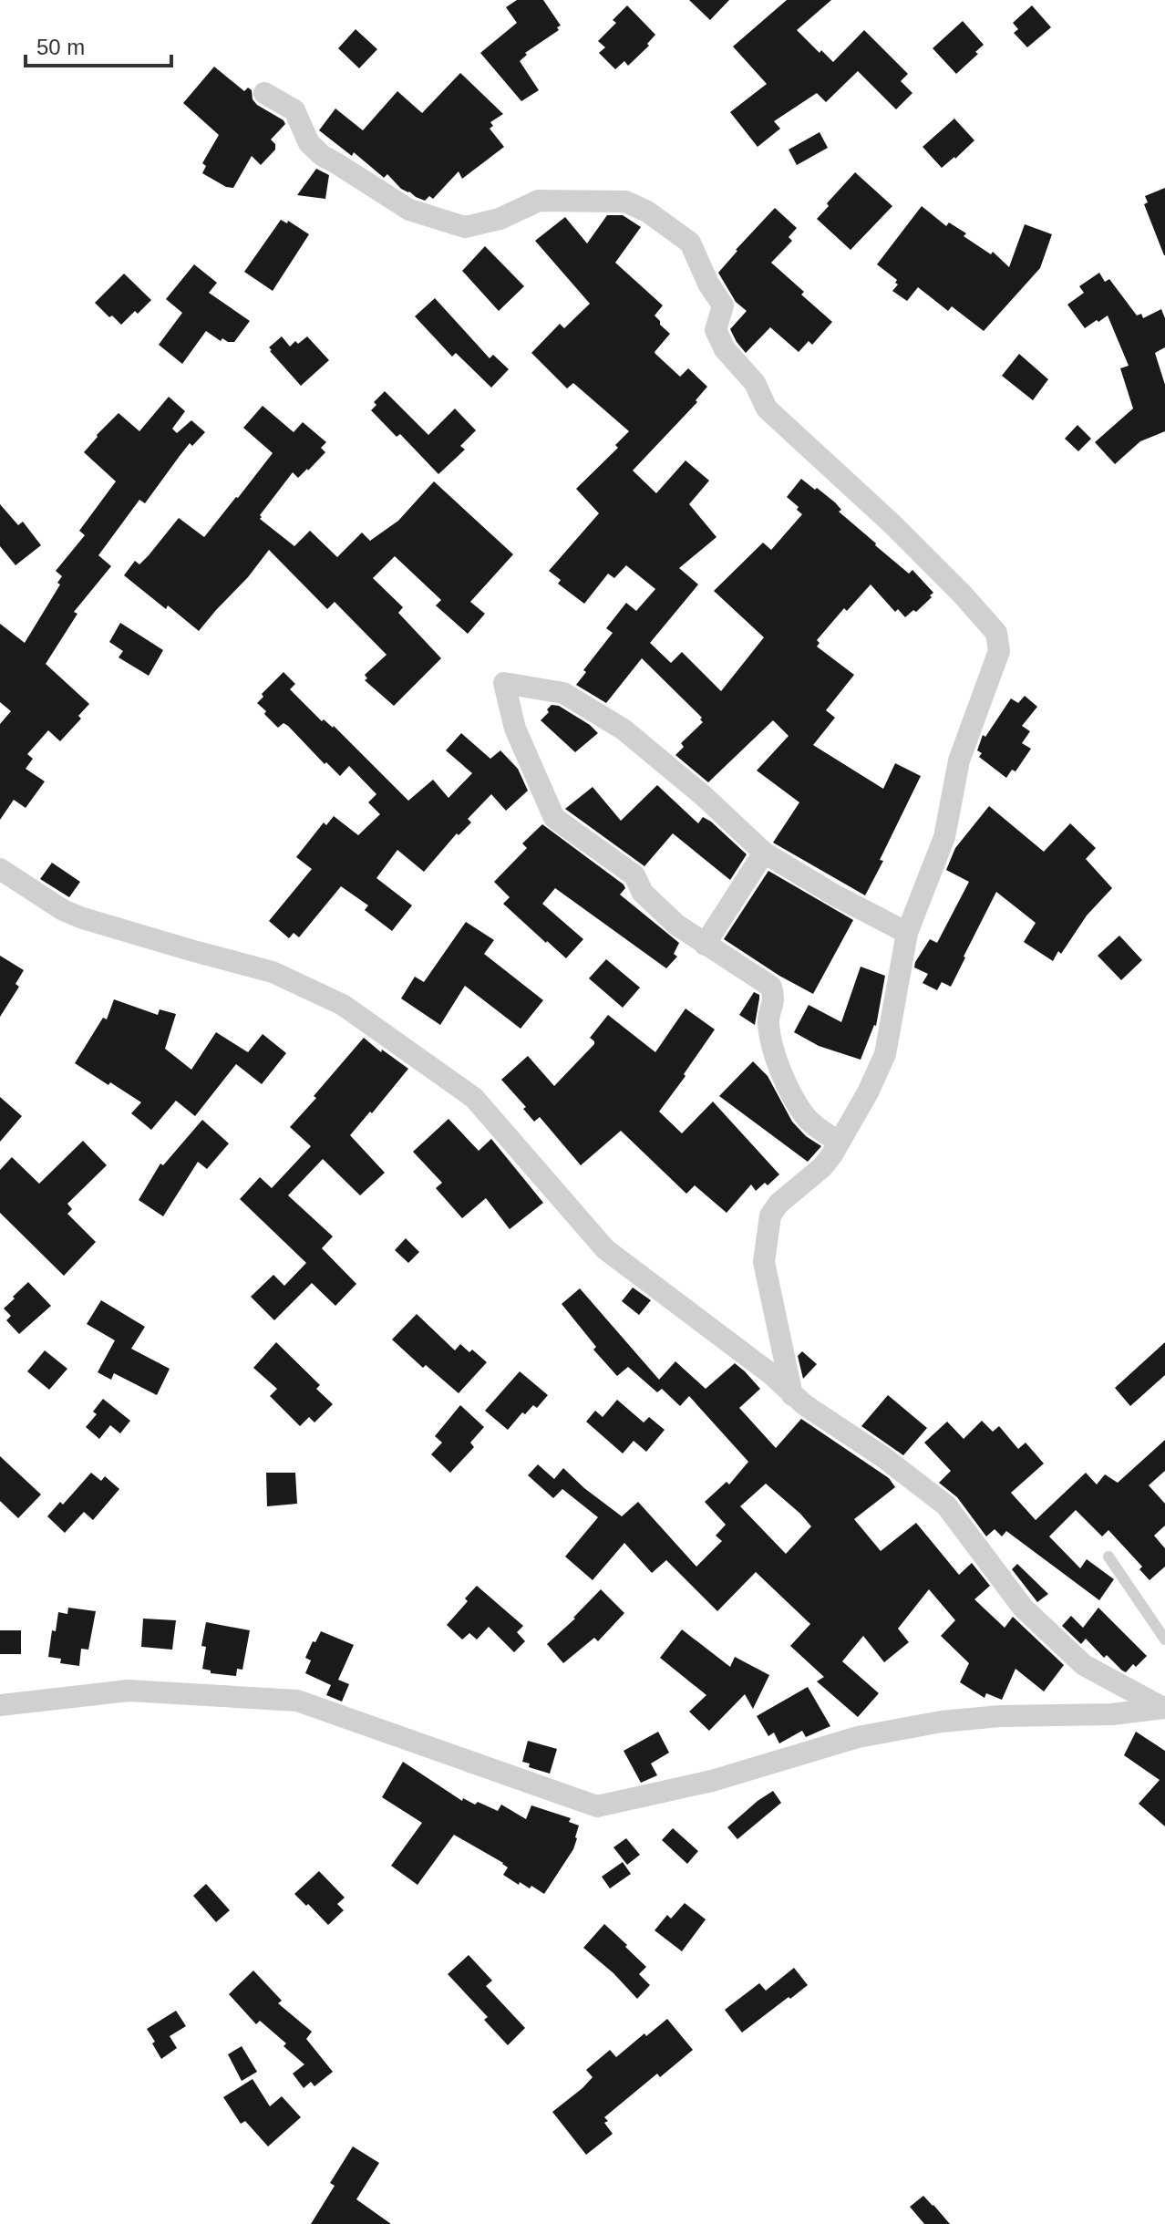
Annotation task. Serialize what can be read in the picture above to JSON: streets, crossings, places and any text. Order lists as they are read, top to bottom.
{
  "scale_bar": "50 m"
}
